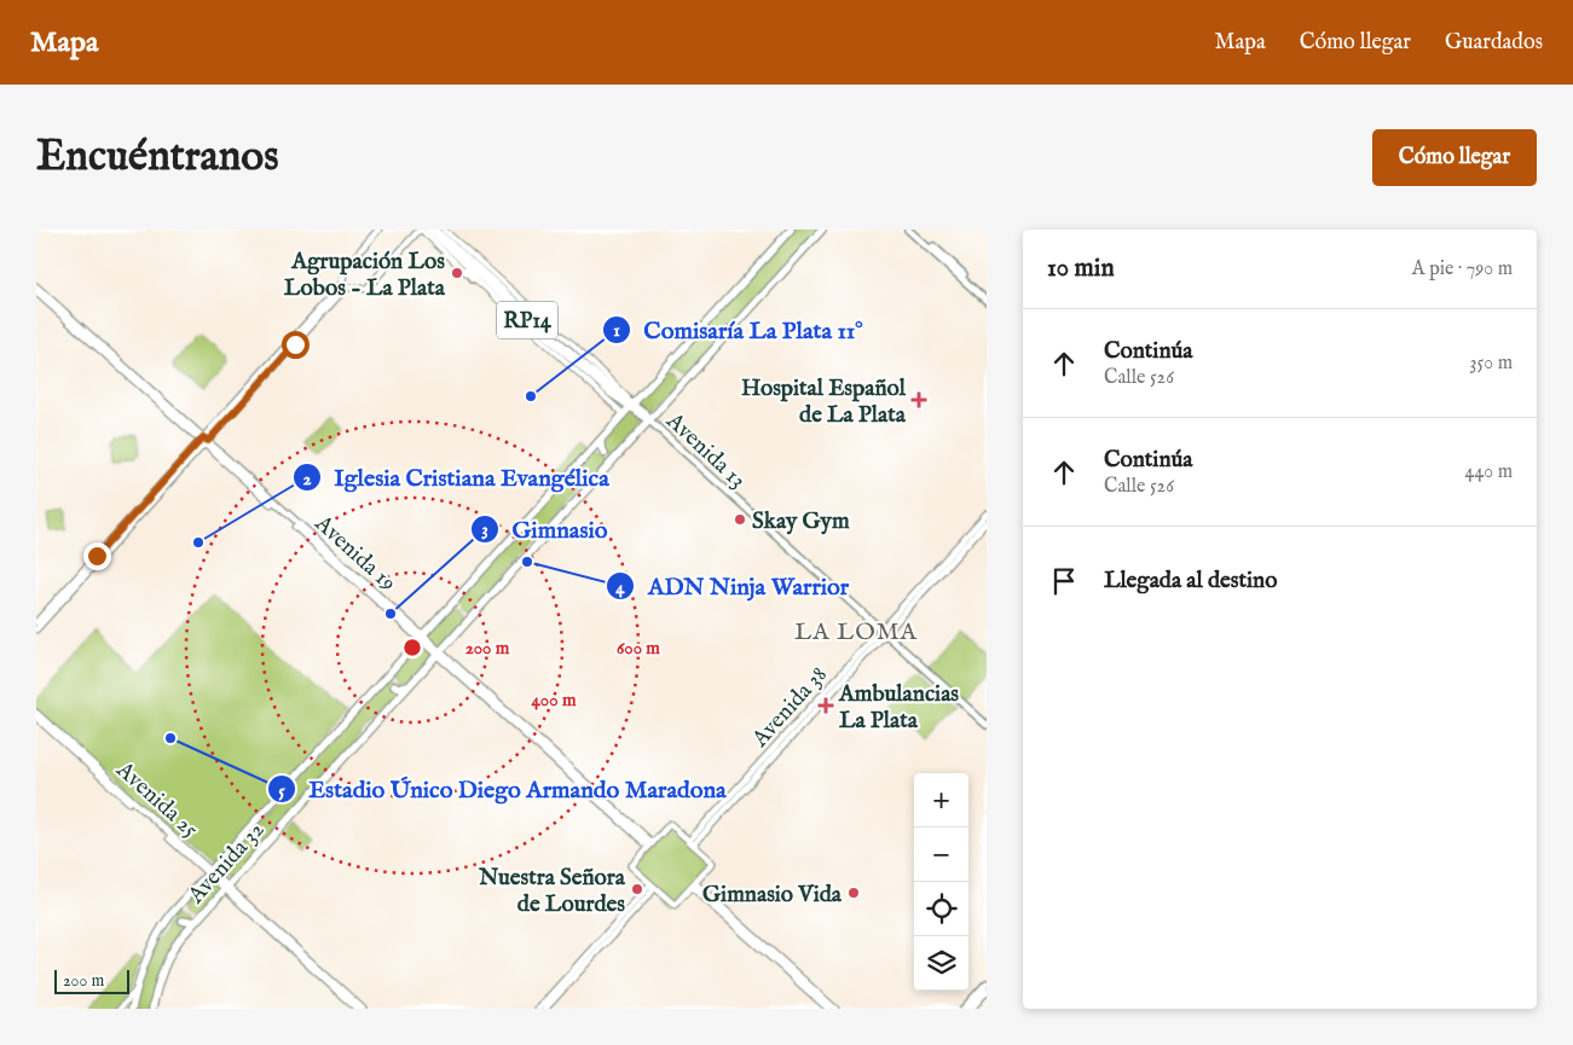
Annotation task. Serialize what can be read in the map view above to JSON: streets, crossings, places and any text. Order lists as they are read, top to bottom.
{
  "streets": {
    "highway": ["Avenida 32"],
    "main road": [
      "RP14",
      "Avenida 13",
      "Avenida 19",
      "Avenida 38",
      "Avenida 25"
    ]
  },
  "crossings": [
    ["Avenida 13", "Avenida 38"],
    ["Avenida 13", "Avenida 32"],
    ["Avenida 19", "Avenida 32"],
    ["Avenida 25", "Avenida 32"]
  ],
  "districts": ["LA LOMA"],
  "places": {
    "other": [
      "Agrupación Los Lobos - La Plata",
      "Comisaría La Plata 11°",
      "Skay Gym",
      "Iglesia Cristiana Evangélica",
      "ADN Ninja Warrior",
      "Gimnasio",
      "Estadio Único Diego Armando Maradona",
      "Nuestra Señora de Lourdes",
      "Gimnasio Vida"
    ],
    "health": ["Hospital Español de La Plata", "Ambulancias La Plata"]
  },
  "scale_bar": "200 m",
  "page": {
    "header": "Mapa",
    "nav": ["Mapa", "Cómo llegar", "Guardados"],
    "buttons": "Cómo llegar",
    "title": "Encuéntranos",
    "heading": ["10 min", "A pie · 790 m"],
    "list": [
      ["Continúa", "Calle 526", "350 m"],
      ["Continúa", "Calle 526", "440 m"],
      "Llegada al destino"
    ],
    "map_buttons": ["+", "−"],
    "scale": "200 m"
  },
  "rings": ["200 m", "600 m", "400 m"]
}
